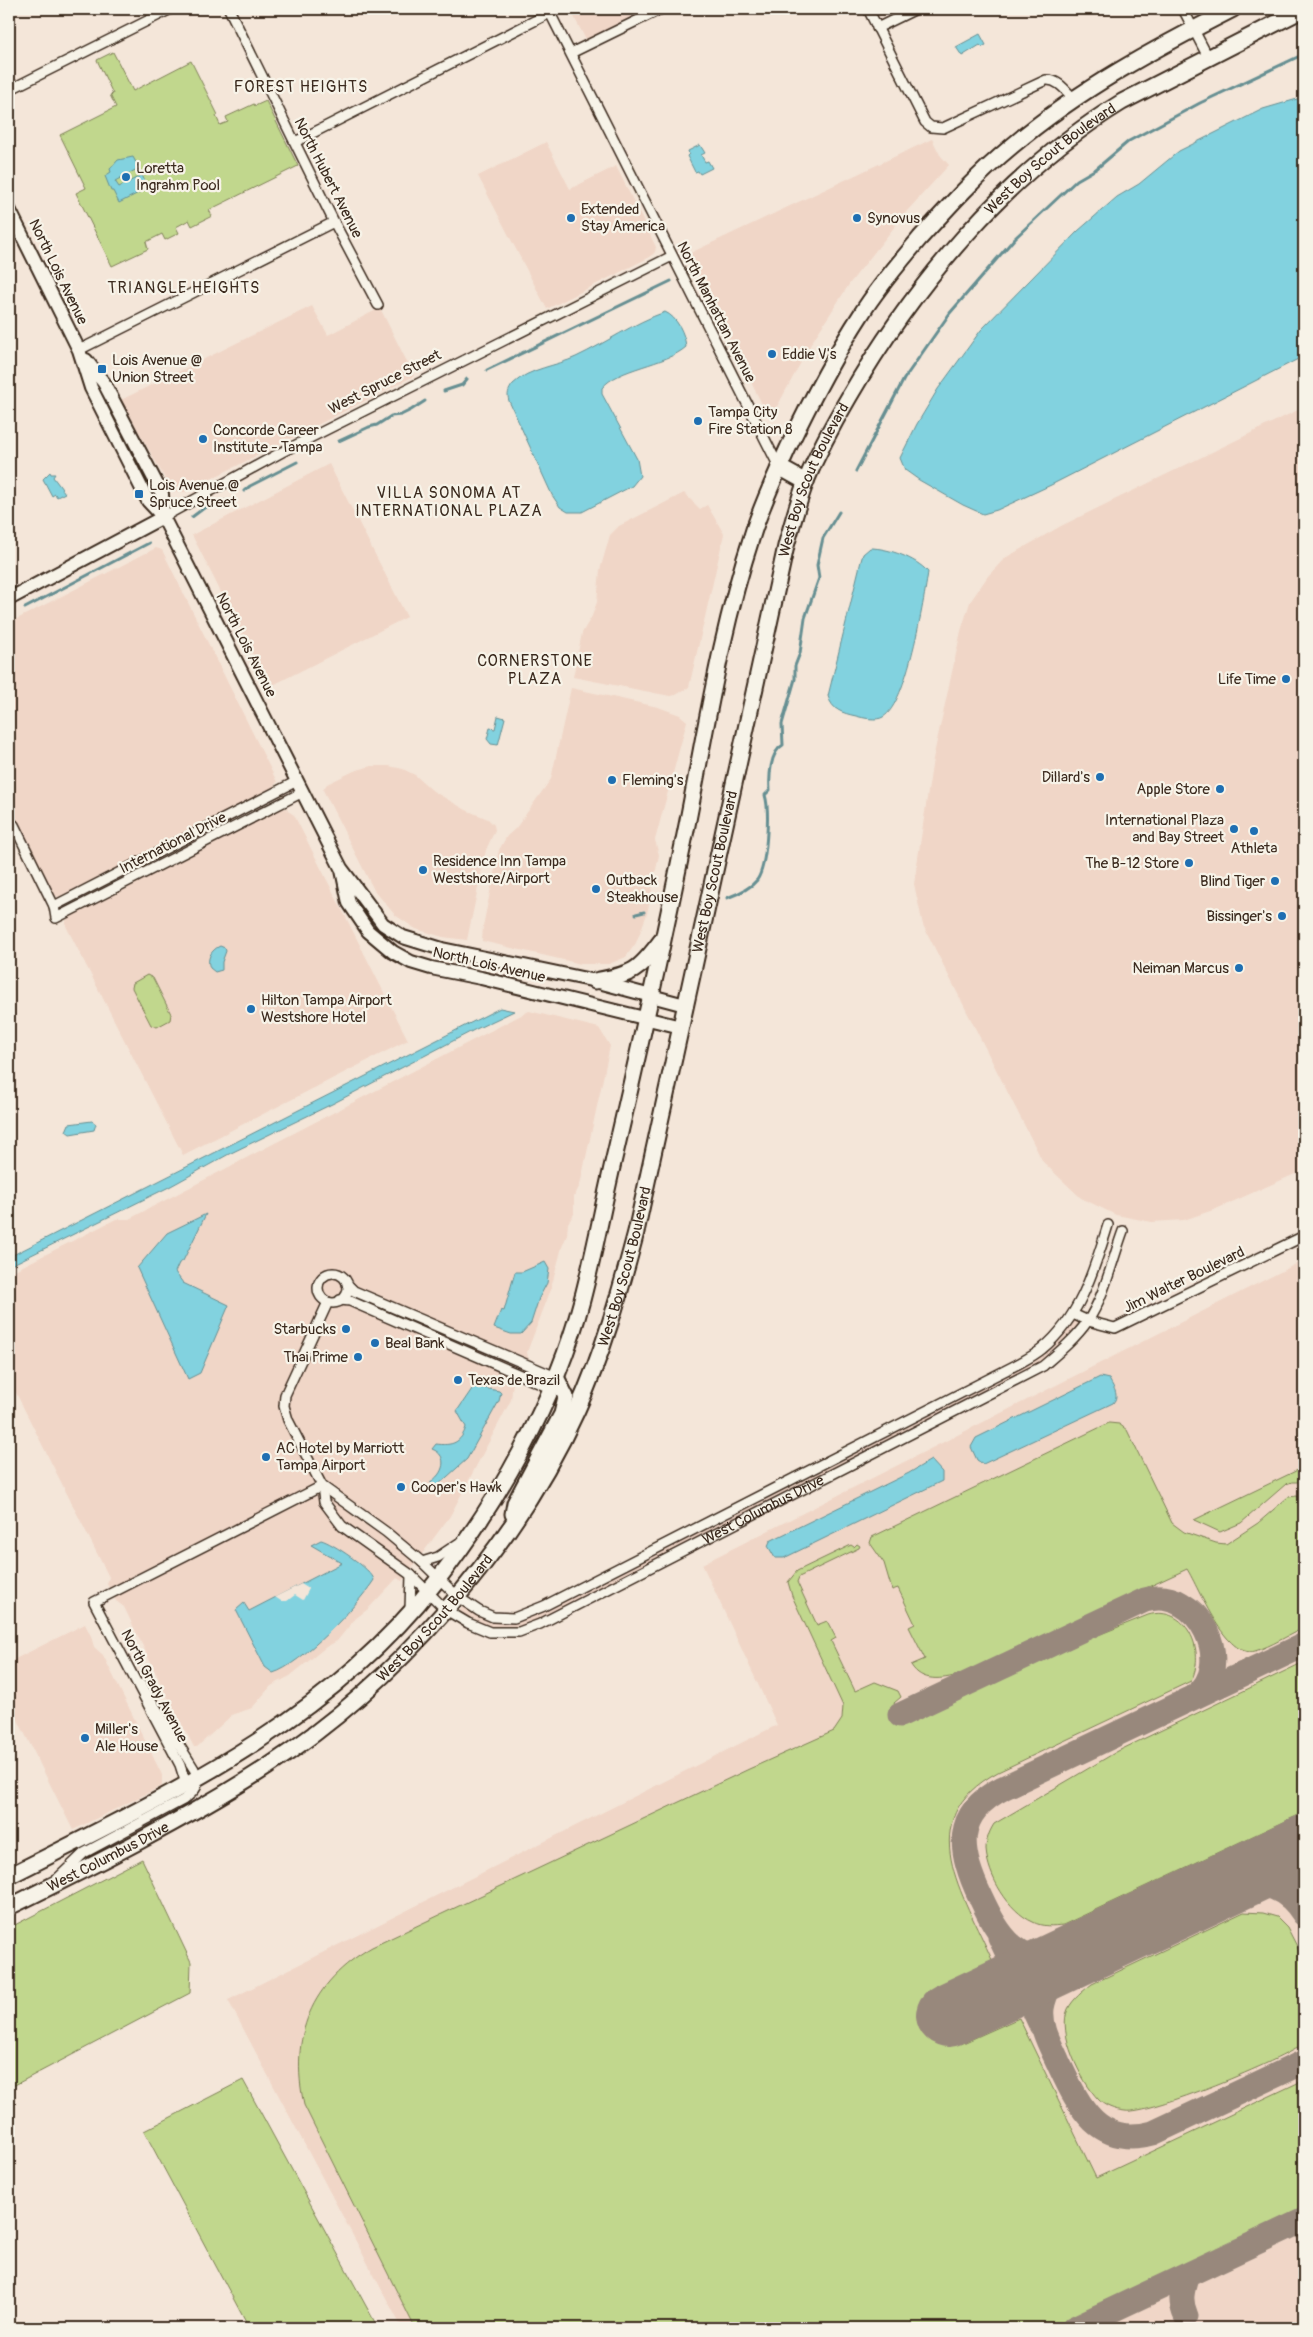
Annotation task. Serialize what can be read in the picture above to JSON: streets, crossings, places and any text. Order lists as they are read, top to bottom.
{
  "streets": {
    "main road": ["West Boy Scout Boulevard", "West Columbus Drive"],
    "street": [
      "North Hubert Avenue",
      "North Lois Avenue",
      "North Manhattan Avenue",
      "West Spruce Street",
      "International Drive",
      "Jim Walter Boulevard",
      "North Grady Avenue"
    ]
  },
  "crossings": [
    ["West Boy Scout Boulevard", "North Lois Avenue"],
    ["West Boy Scout Boulevard", "North Manhattan Avenue"],
    ["West Boy Scout Boulevard", "West Columbus Drive"],
    ["West Boy Scout Boulevard", "North Grady Avenue"],
    ["North Lois Avenue", "West Spruce Street"],
    ["North Lois Avenue", "International Drive"],
    ["North Manhattan Avenue", "West Spruce Street"],
    ["Jim Walter Boulevard", "West Columbus Drive"],
    ["West Columbus Drive", "North Grady Avenue"]
  ],
  "districts": [
    "FOREST HEIGHTS",
    "TRIANGLE HEIGHTS",
    "VILLA SONOMA AT INTERNATIONAL PLAZA",
    "CORNERSTONE PLAZA"
  ],
  "places": {
    "other": [
      "Loretta Ingrahm Pool",
      "Extended Stay America",
      "Synovus",
      "Eddie V's",
      "Tampa City Fire Station 8",
      "Concorde Career Institute - Tampa",
      "Life Time",
      "Dillard's",
      "Fleming's",
      "Apple Store",
      "International Plaza and Bay Street",
      "Athleta",
      "The B-12 Store",
      "Residence Inn Tampa Westshore/Airport",
      "Blind Tiger",
      "Outback Steakhouse",
      "Bissinger's",
      "Neiman Marcus",
      "Hilton Tampa Airport Westshore Hotel",
      "Starbucks",
      "Beal Bank",
      "Thai Prime",
      "Texas de Brazil",
      "AC Hotel by Marriott Tampa Airport",
      "Cooper's Hawk",
      "Miller's Ale House"
    ],
    "transit": ["Lois Avenue @ Union Street", "Lois Avenue @ Spruce Street"]
  }
}
